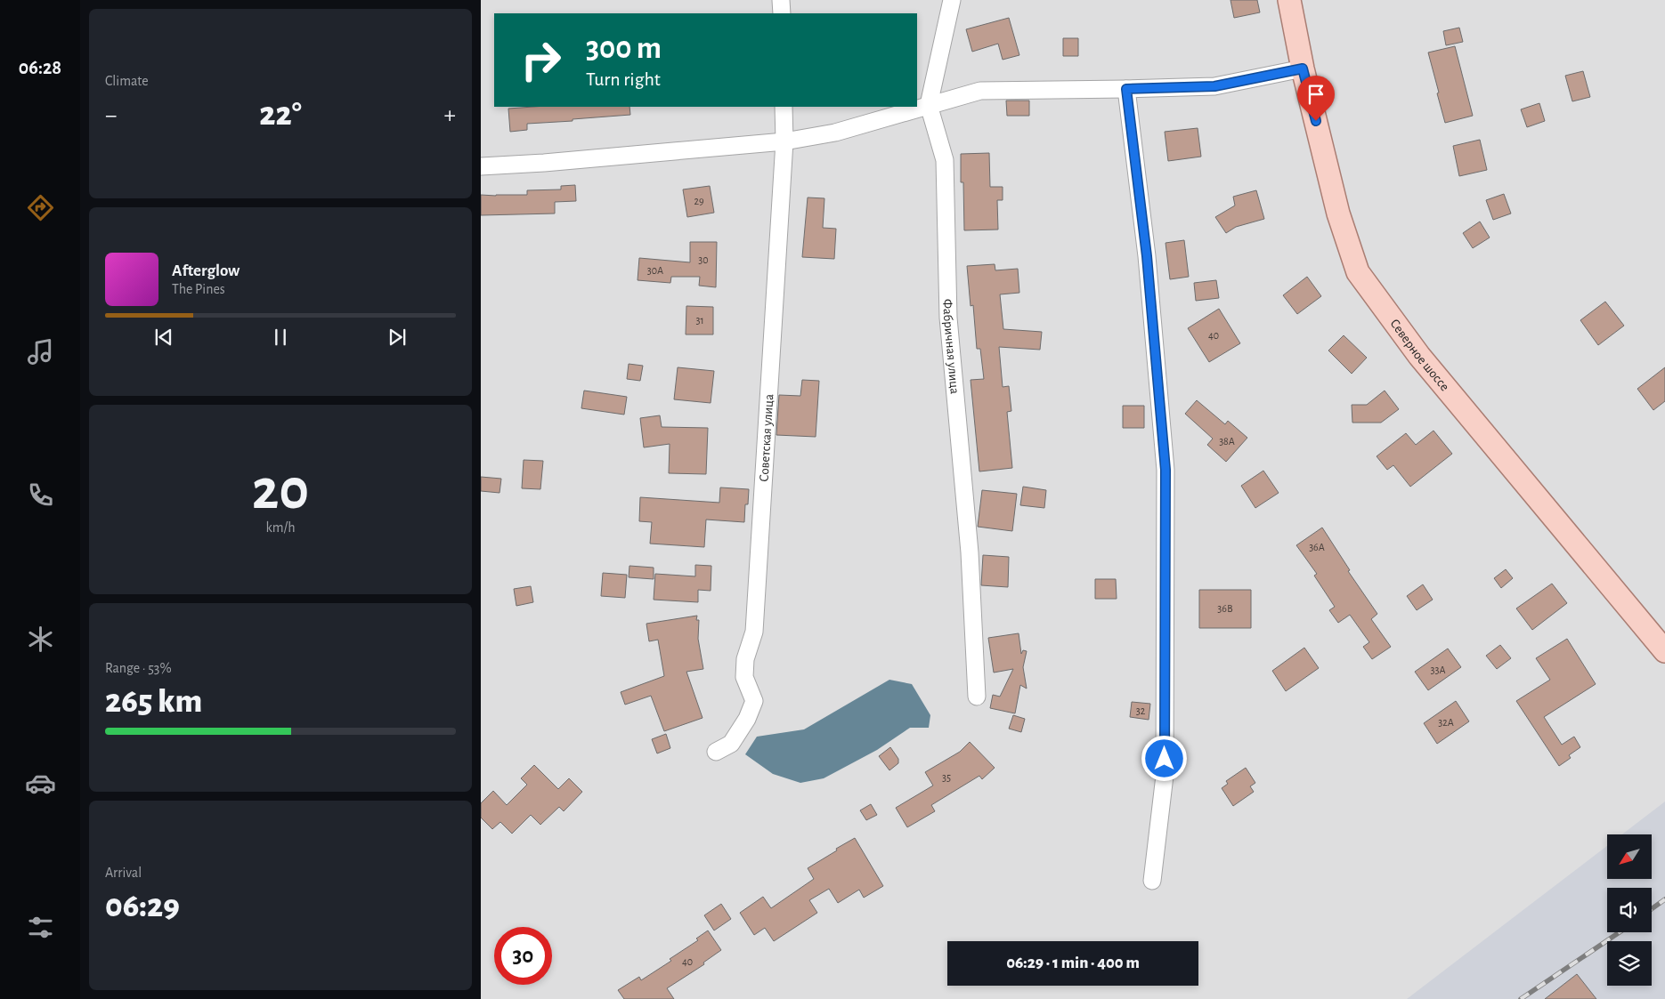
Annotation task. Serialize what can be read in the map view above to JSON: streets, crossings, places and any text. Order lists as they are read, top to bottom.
{
  "streets": {
    "main road": ["Северное шоссе"],
    "street": ["Фабричная улица", "Советская улица"]
  },
  "house_numbers": [
    "29",
    "30",
    "30А",
    "31",
    "40",
    "38А",
    "36А",
    "36В",
    "33А",
    "32",
    "32А",
    "35",
    "40"
  ],
  "north": "bottom left",
  "page": {
    "tabs": "06:28",
    "tile": [
      "Climate",
      ["20", "km/h"],
      ["Range · 53%", "265 km"],
      ["Arrival", "06:29"]
    ],
    "turn": ["300 m", "Turn right"],
    "heat": ["−", "22°", "+"],
    "song": ["Afterglow", "The Pines"],
    "limit": "30",
    "trip": "06:29 · 1 min · 400 m"
  }
}
